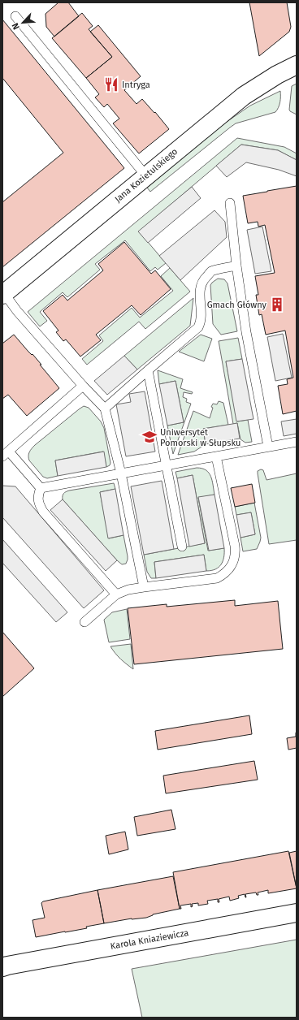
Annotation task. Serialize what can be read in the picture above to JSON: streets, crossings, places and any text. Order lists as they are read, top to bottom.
{
  "streets": {
    "street": ["Jana Kozietulskiego", "Karola Kniaziewicza"]
  },
  "places": {
    "restaurant": ["Intryga"],
    "building": ["Gmach Główny"],
    "school or university": ["Uniwersytet Pomorski w Słupsku"]
  },
  "north": "bottom left"
}
